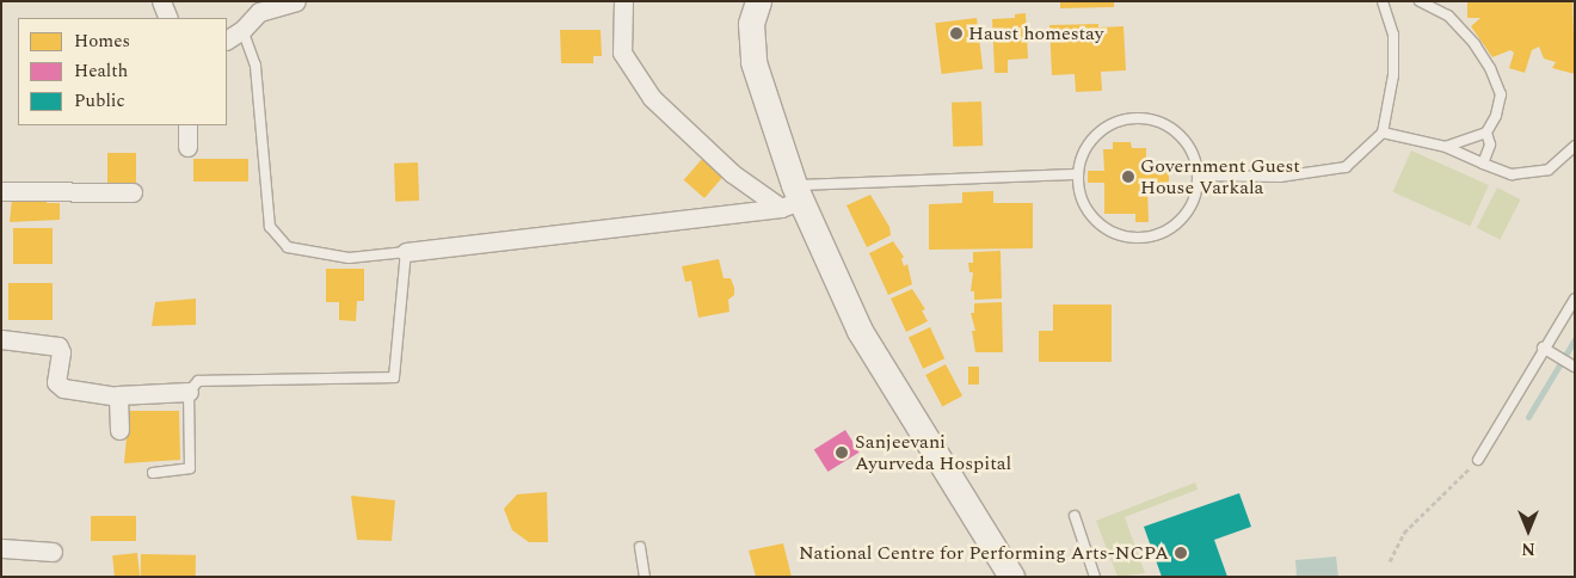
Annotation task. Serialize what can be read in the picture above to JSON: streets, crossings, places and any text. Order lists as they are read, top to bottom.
{
  "places": [
    "Haust homestay",
    "Government Guest House Varkala",
    "Sanjeevani Ayurveda Hospital",
    "National Centre for Performing Arts-NCPA"
  ],
  "legend": ["Homes", "Health", "Public"],
  "north": "bottom"
}
